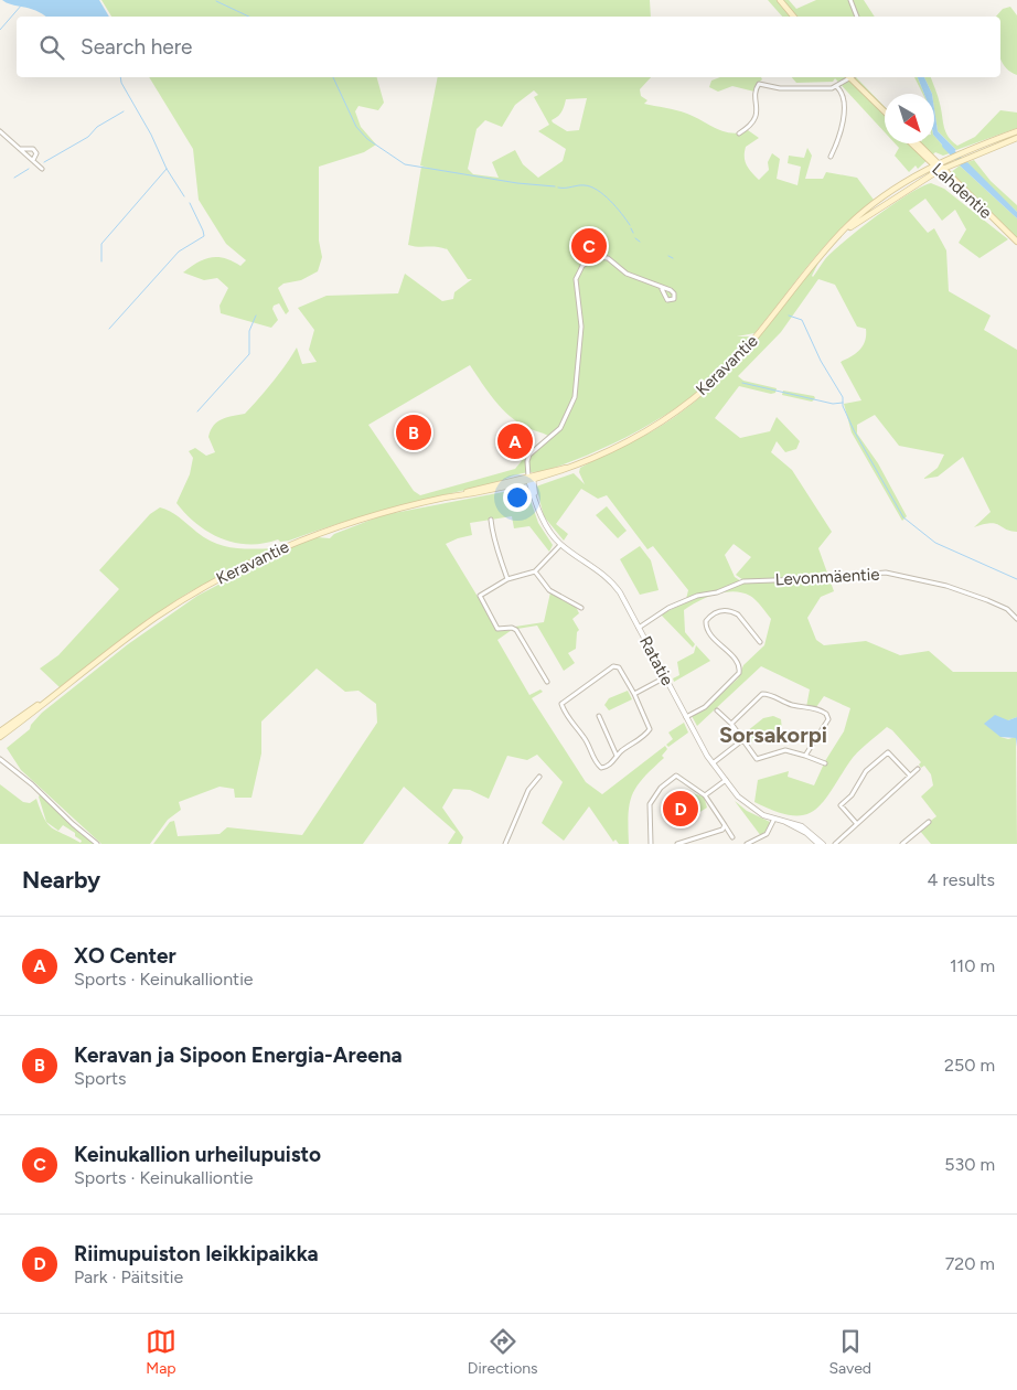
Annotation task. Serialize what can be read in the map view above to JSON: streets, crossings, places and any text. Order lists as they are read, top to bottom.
{
  "streets": {
    "main road": ["Lahdentie", "Keravantie"],
    "street": ["Levonmäentie", "Ratatie"]
  },
  "crossings": [
    ["Lahdentie", "Keravantie"],
    ["Keravantie", "Ratatie"],
    ["Levonmäentie", "Ratatie"]
  ],
  "districts": ["Sorsakorpi"],
  "north": "bottom right",
  "page": {
    "search": "Search here",
    "pins": [
      "C",
      "B",
      "A",
      "D"
    ],
    "heading": ["Nearby", "4 results"],
    "list": [
      {
        "mark": "A",
        "name": "XO Center",
        "note": "Sports · Keinukalliontie",
        "value": "110 m"
      },
      {
        "mark": "B",
        "name": "Keravan ja Sipoon Energia-Areena",
        "note": "Sports",
        "value": "250 m"
      },
      {
        "mark": "C",
        "name": "Keinukallion urheilupuisto",
        "note": "Sports · Keinukalliontie",
        "value": "530 m"
      },
      {
        "mark": "D",
        "name": "Riimupuiston leikkipaikka",
        "note": "Park · Päitsitie",
        "value": "720 m"
      }
    ],
    "nav": ["Map", "Directions", "Saved"]
  }
}
